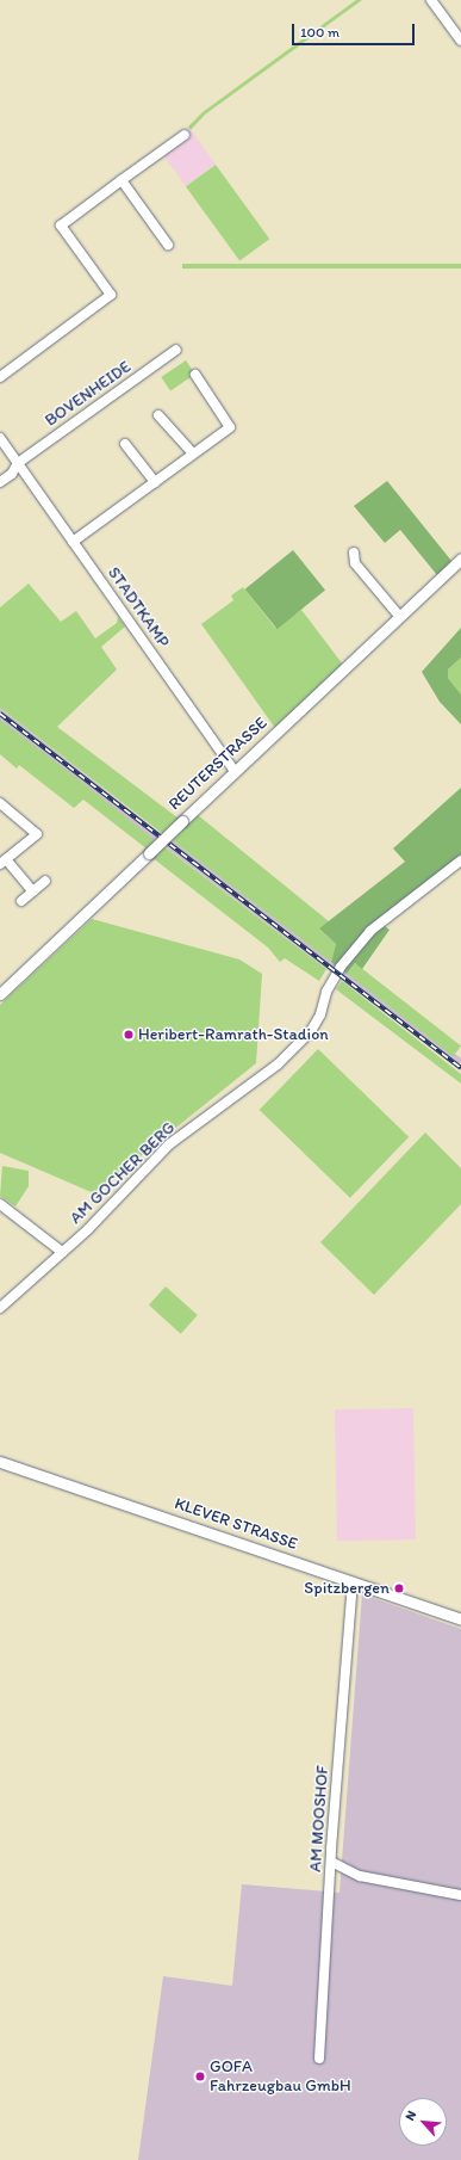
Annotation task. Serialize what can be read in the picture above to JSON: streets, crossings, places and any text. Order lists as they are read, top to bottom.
{
  "streets": {
    "street": [
      "BOVENHEIDE",
      "STADTKAMP",
      "REUTERSTRASSE",
      "AM GOCHER BERG",
      "KLEVER STRASSE",
      "AM MOOSHOF"
    ]
  },
  "crossings": [
    ["BOVENHEIDE", "STADTKAMP"],
    ["STADTKAMP", "REUTERSTRASSE"],
    ["KLEVER STRASSE", "AM MOOSHOF"]
  ],
  "places": ["Heribert-Ramrath-Stadion", "Spitzbergen", "GOFA Fahrzeugbau GmbH"],
  "scale_bar": "100 m",
  "north": "top left"
}
